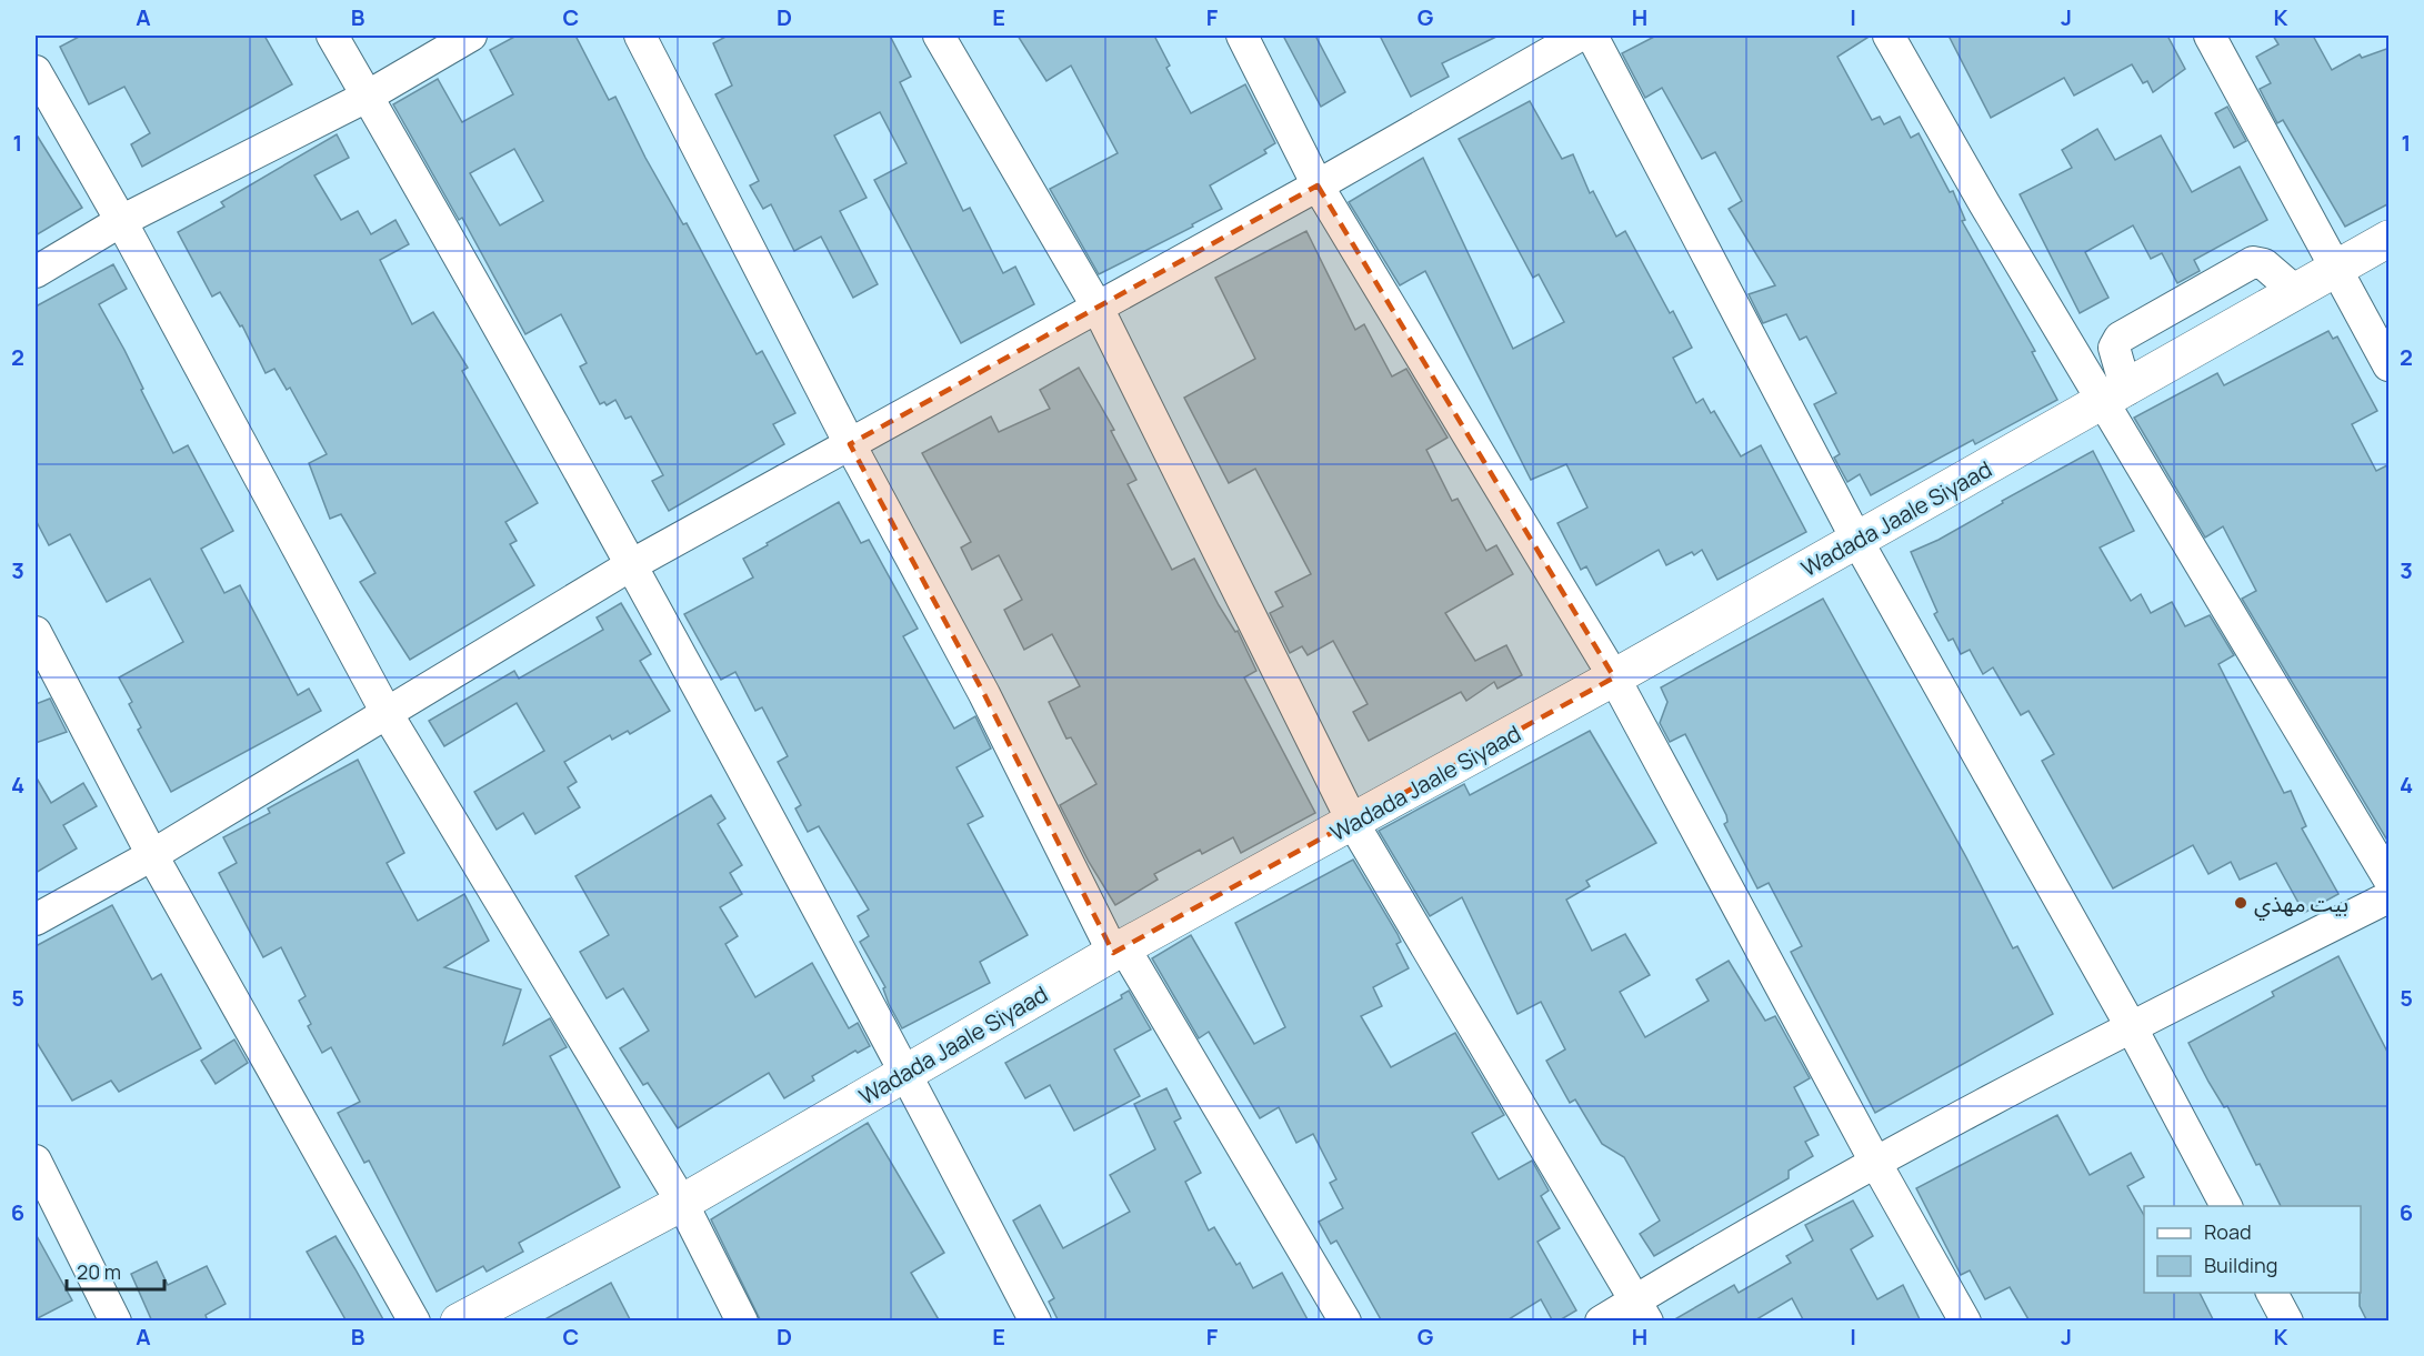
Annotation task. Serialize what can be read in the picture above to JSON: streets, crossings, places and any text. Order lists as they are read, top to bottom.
{
  "streets": {
    "main road": ["Wadada Jaale Siyaad"]
  },
  "places": ["بيت مهذي"],
  "legend": ["Road", "Building"],
  "scale_bar": "20 m",
  "grid": {
    "columns": [
      "A",
      "B",
      "C",
      "D",
      "E",
      "F",
      "G",
      "H",
      "I",
      "J",
      "K"
    ],
    "rows": [
      "1",
      "2",
      "3",
      "4",
      "5",
      "6"
    ]
  }
}
